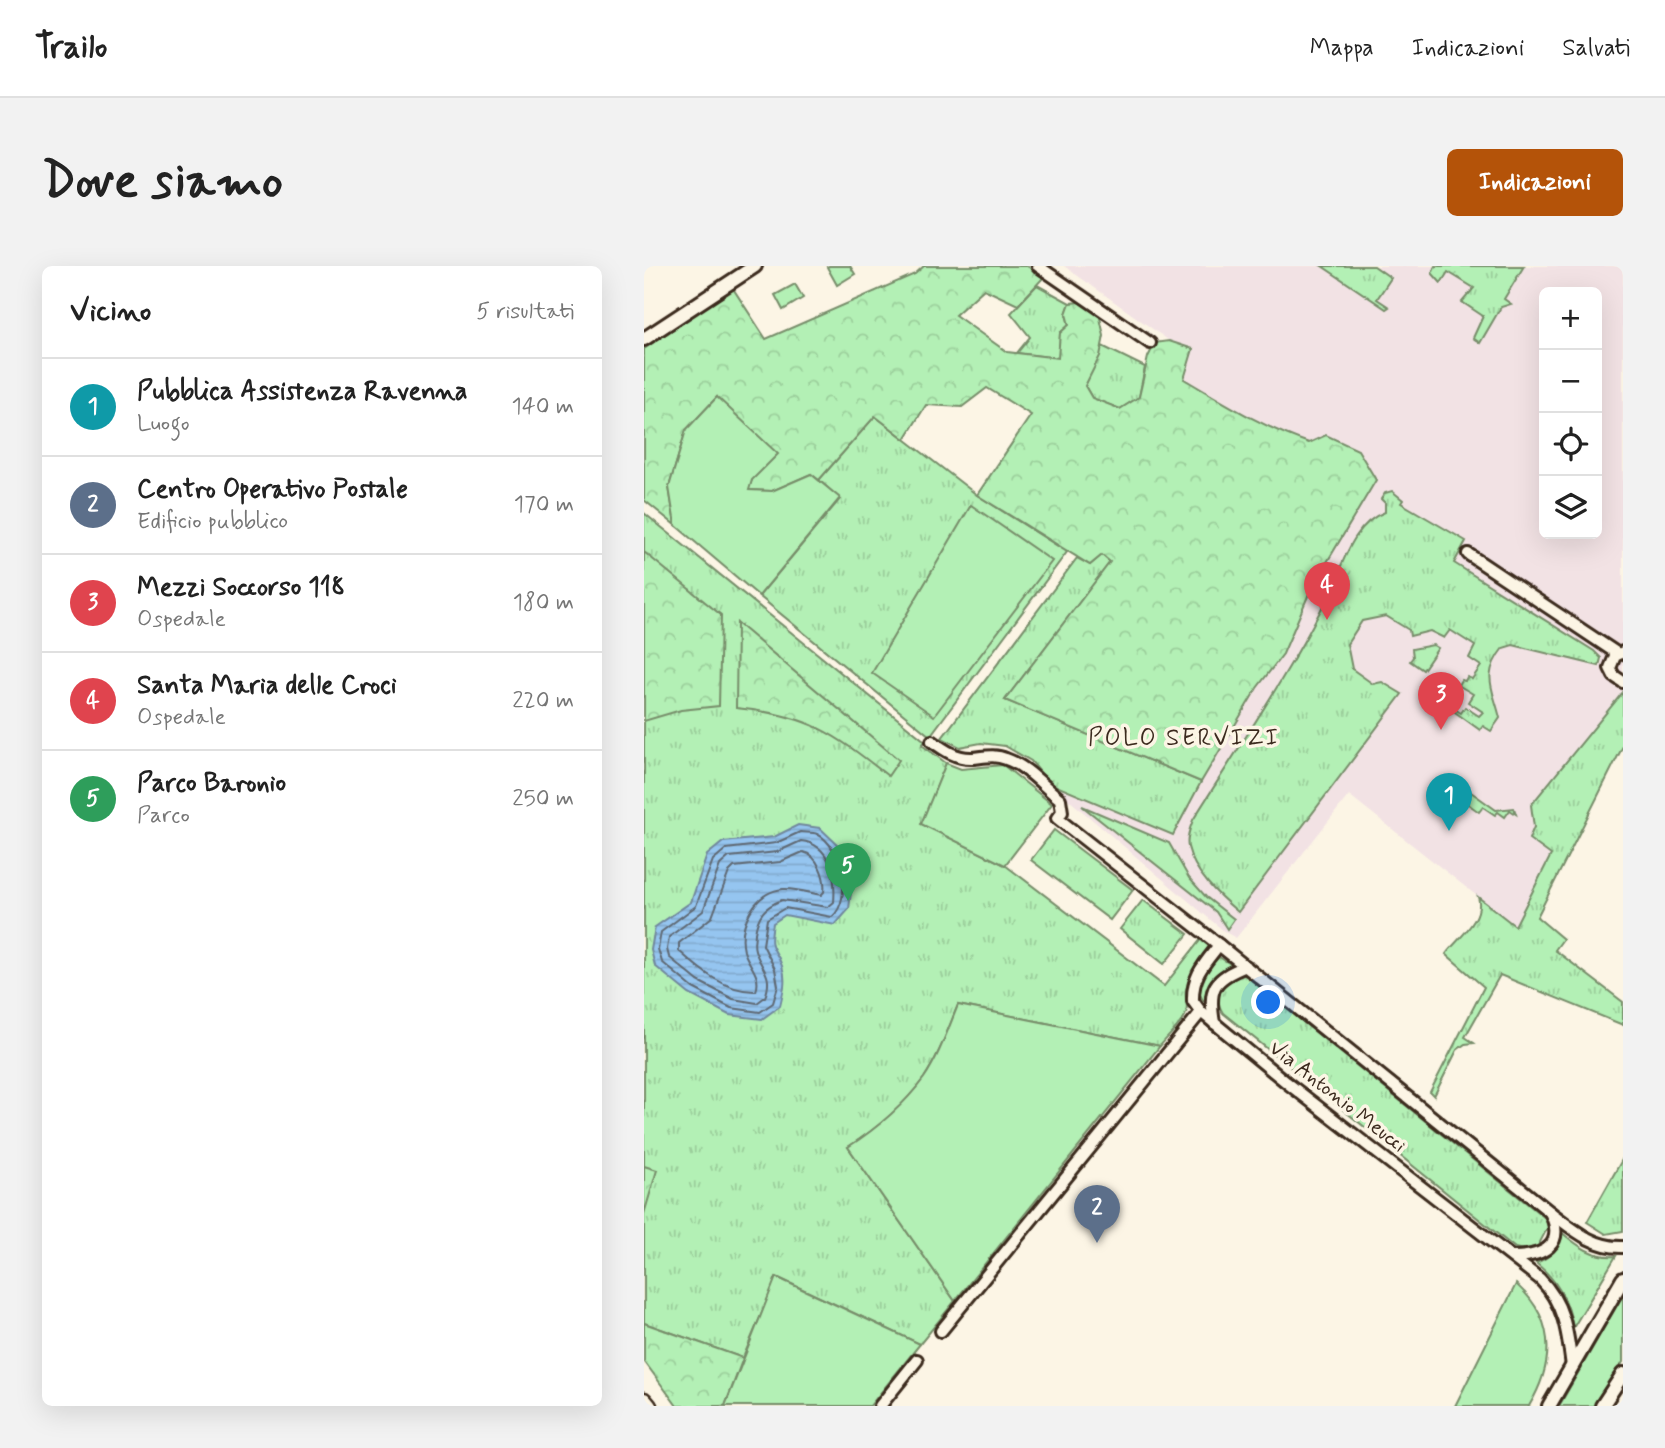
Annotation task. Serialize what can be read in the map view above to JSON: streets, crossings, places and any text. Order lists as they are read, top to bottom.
{
  "streets": {
    "street": ["Via Antonio Meucci"]
  },
  "districts": ["POLO SERVIZI"],
  "page": {
    "header": "Trailo",
    "nav": ["Mappa", "Indicazioni", "Salvati"],
    "buttons": "Indicazioni",
    "title": "Dove siamo",
    "heading": ["Vicino", "5 risultati"],
    "map_buttons": ["+", "−"],
    "list": [
      {
        "mark": "1",
        "name": "Pubblica Assistenza Ravenna",
        "note": "Luogo",
        "value": "140 m"
      },
      {
        "mark": "2",
        "name": "Centro Operativo Postale",
        "note": "Edificio pubblico",
        "value": "170 m"
      },
      {
        "mark": "3",
        "name": "Mezzi Soccorso 118",
        "note": "Ospedale",
        "value": "180 m"
      },
      {
        "mark": "4",
        "name": "Santa Maria delle Croci",
        "note": "Ospedale",
        "value": "220 m"
      },
      {
        "mark": "5",
        "name": "Parco Baronio",
        "note": "Parco",
        "value": "250 m"
      }
    ],
    "pins": [
      "4",
      "3",
      "1",
      "5",
      "2"
    ]
  }
}
